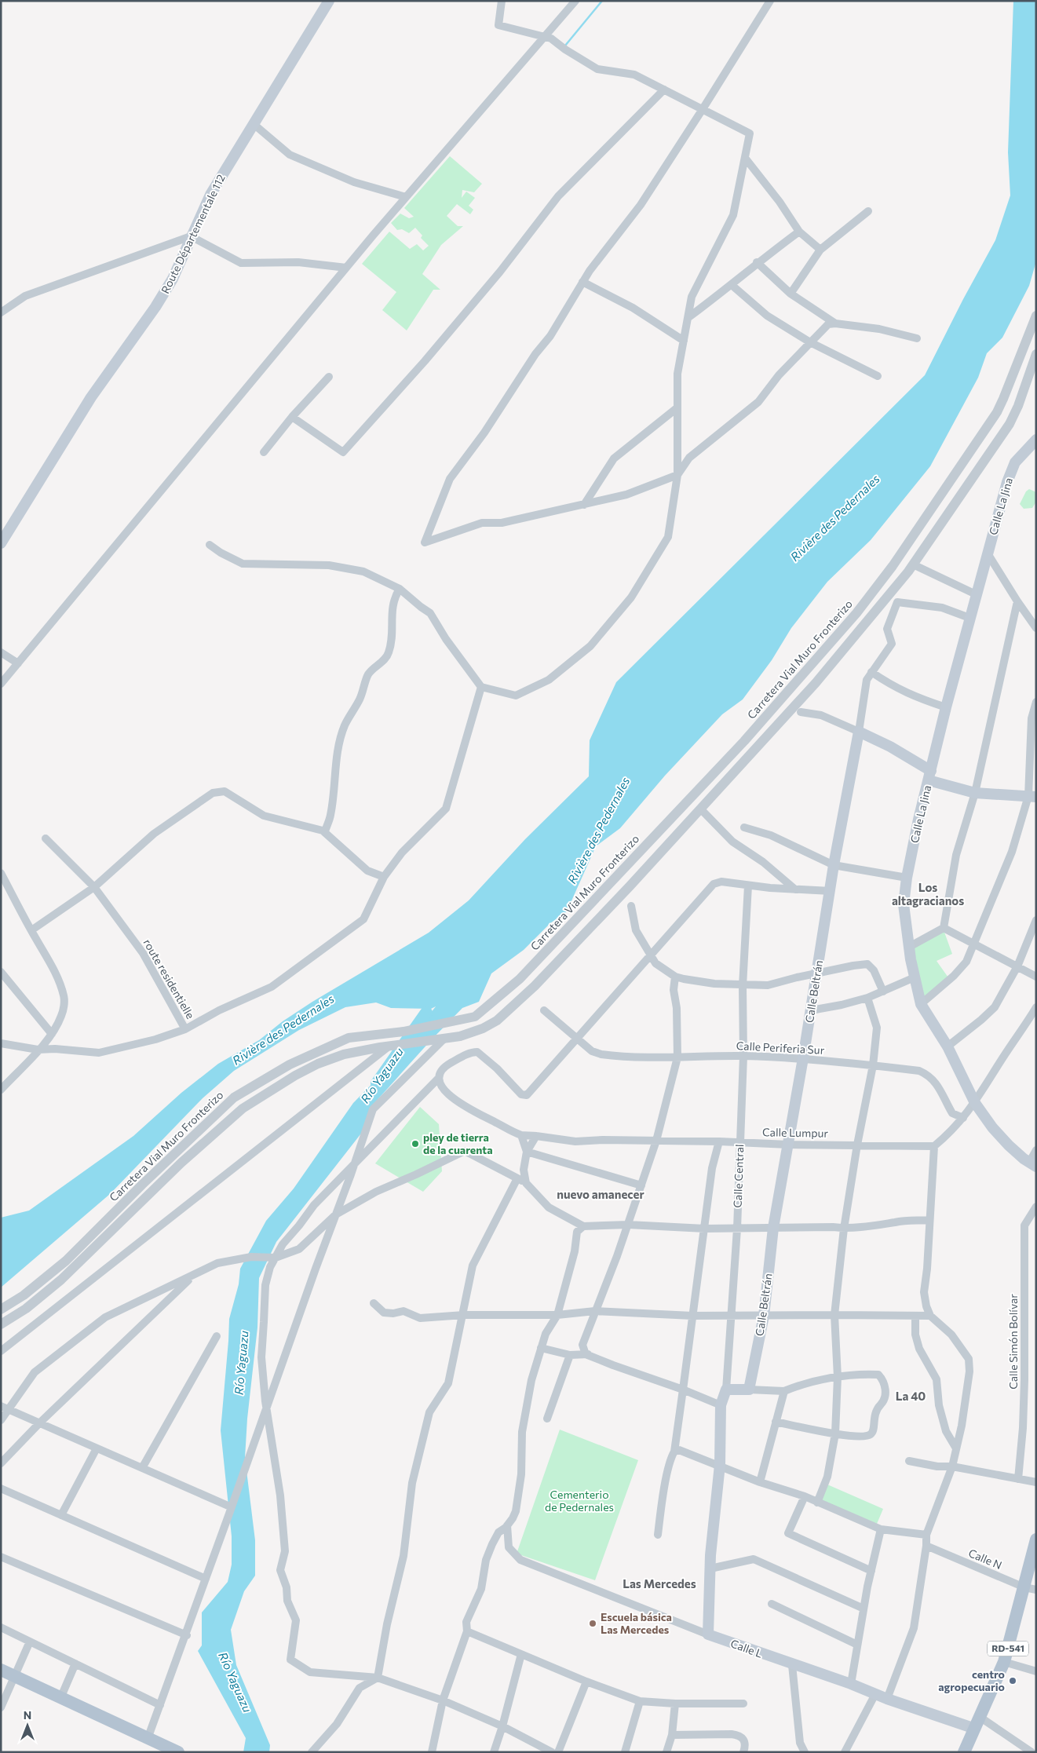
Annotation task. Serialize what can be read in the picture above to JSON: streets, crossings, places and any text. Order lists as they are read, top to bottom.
{
  "streets": {
    "main road": [
      "Route Départementale 112",
      "Calle La Jina",
      "Calle Beltrán",
      "Calle Central",
      "Calle L",
      "RD-541"
    ],
    "street": [
      "Carretera Vial Muro Fronterizo",
      "route residentielle",
      "Calle Periferia Sur",
      "Calle Lumpur",
      "Calle Simón Bolívar",
      "Calle N"
    ]
  },
  "crossings": [
    ["Calle La Jina", "Calle Beltrán"],
    ["Calle Beltrán", "Calle Periferia Sur"],
    ["Calle Beltrán", "Calle Lumpur"],
    ["Calle Periferia Sur", "Calle Central"],
    ["Calle Lumpur", "Calle Central"],
    ["Calle Central", "Calle L"],
    ["Calle N", "RD-541"],
    ["Calle L", "RD-541"]
  ],
  "districts": [
    "Los altagracianos",
    "nuevo amanecer",
    "La 40",
    "Las Mercedes"
  ],
  "water": ["Rivière des Pedernales", "Río Yaguazu"],
  "parks": ["Cementerio de Pedernales"],
  "places": ["pley de tierra de la cuarenta", "Escuela básica Las Mercedes", "centro agropecuario"],
  "north": "top"
}
